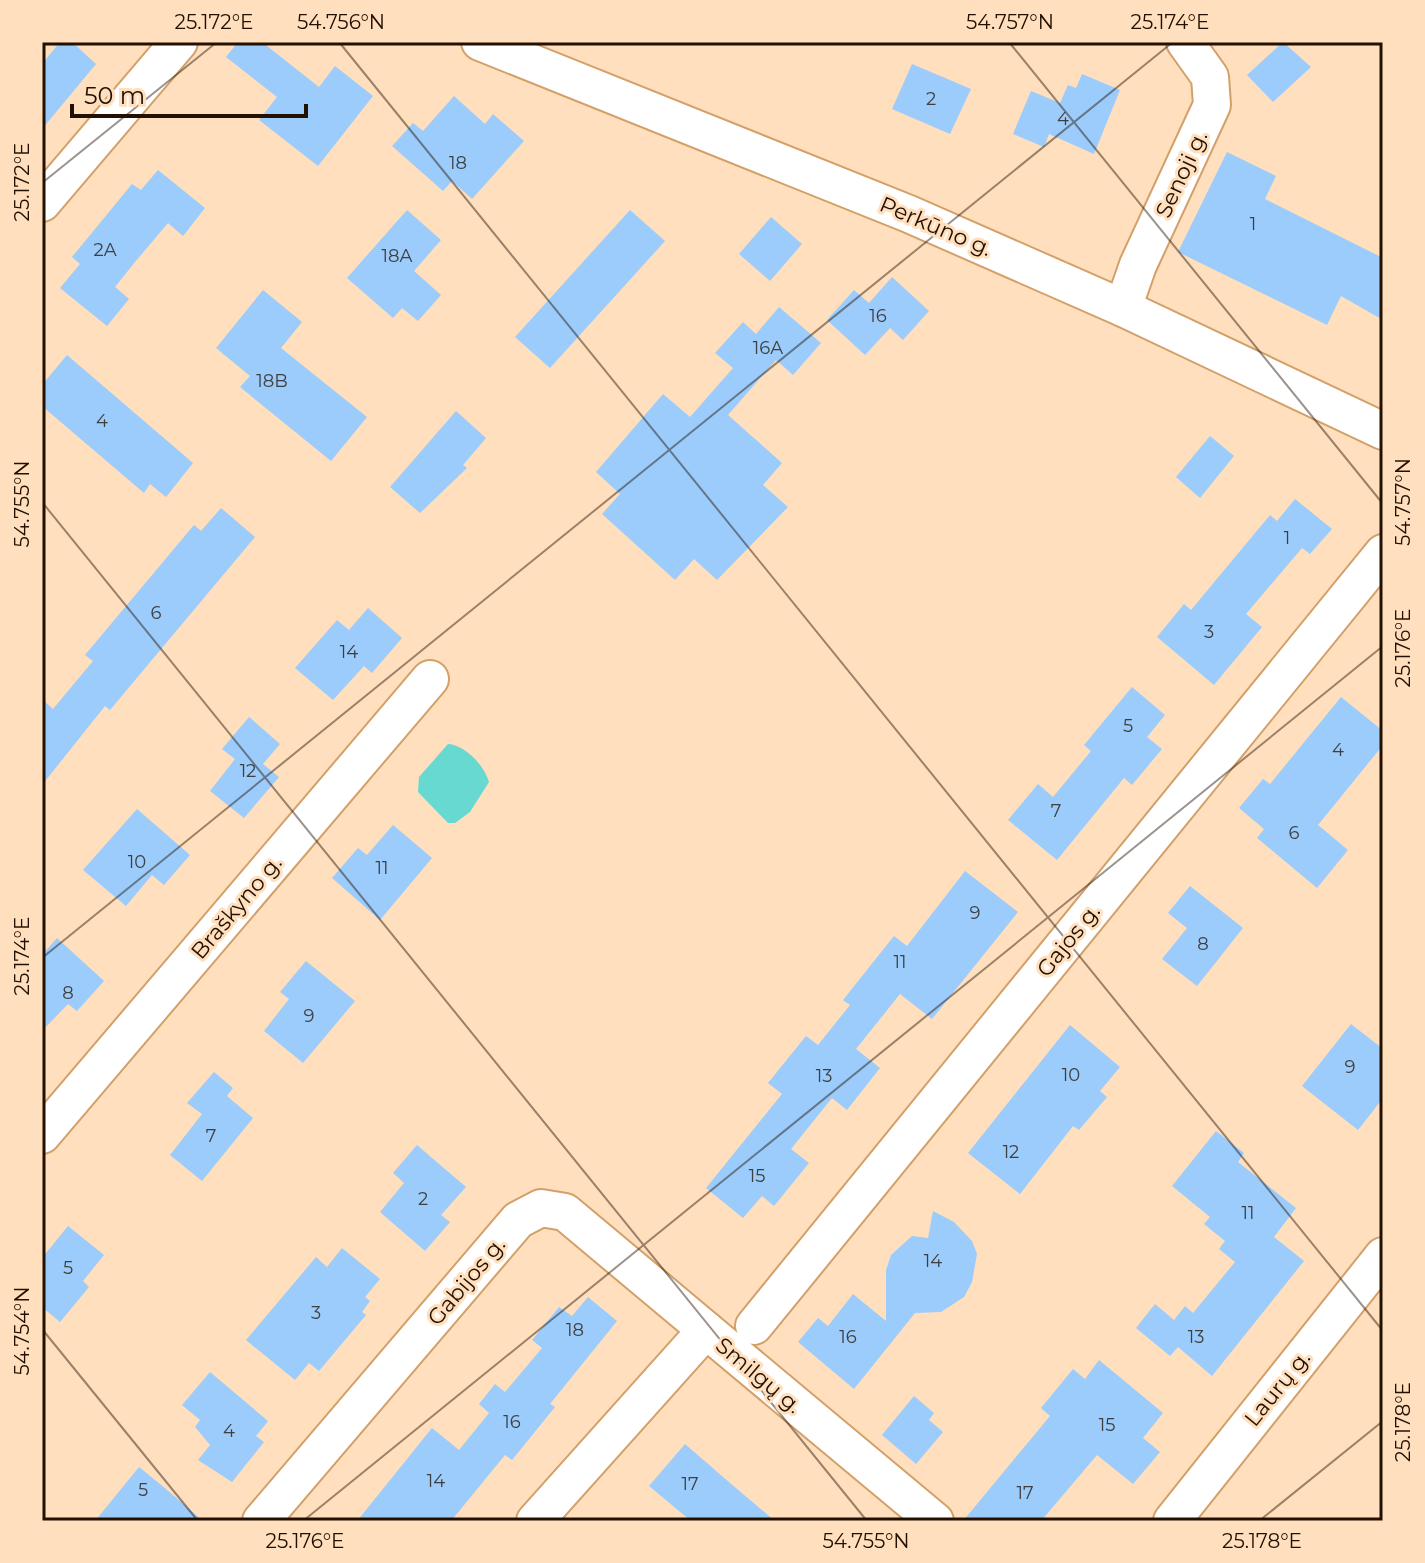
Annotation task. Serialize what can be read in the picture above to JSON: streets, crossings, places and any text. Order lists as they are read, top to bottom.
{
  "streets": {
    "street": [
      "Senoji g.",
      "Perkūno g.",
      "Braškyno g.",
      "Gajos g.",
      "Gabijos g.",
      "Smilgų g.",
      "Laurų g."
    ]
  },
  "crossings": [
    ["Senoji g.", "Perkūno g."],
    ["Gabijos g.", "Smilgų g."]
  ],
  "house_numbers": [
    "2",
    "4",
    "18",
    "1",
    "2A",
    "18A",
    "16",
    "16A",
    "18B",
    "4",
    "1",
    "6",
    "3",
    "14",
    "5",
    "4",
    "12",
    "7",
    "6",
    "10",
    "11",
    "9",
    "8",
    "11",
    "8",
    "9",
    "9",
    "10",
    "13",
    "7",
    "12",
    "15",
    "2",
    "11",
    "14",
    "5",
    "3",
    "18",
    "16",
    "13",
    "16",
    "15",
    "4",
    "14",
    "17",
    "5",
    "17"
  ],
  "scale_bar": "50 m",
  "coordinates": [
    "25.172°E",
    "54.756°N",
    "54.757°N",
    "25.174°E",
    "54.755°N",
    "25.176°E",
    "54.754°N",
    "25.178°E"
  ]
}
